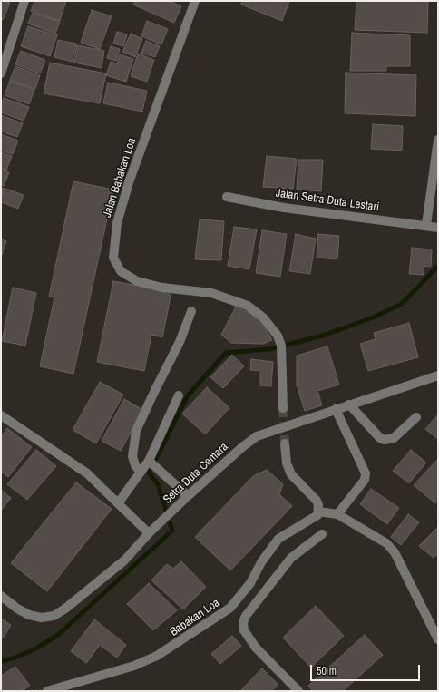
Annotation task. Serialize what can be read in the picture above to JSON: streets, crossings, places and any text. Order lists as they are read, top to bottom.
{
  "streets": {
    "street": [
      "Jalan Babakan Loa",
      "Jalan Setra Duta Lestari",
      "Setra Duta Cemara",
      "Babakan Loa"
    ]
  },
  "scale_bar": "50 m"
}
